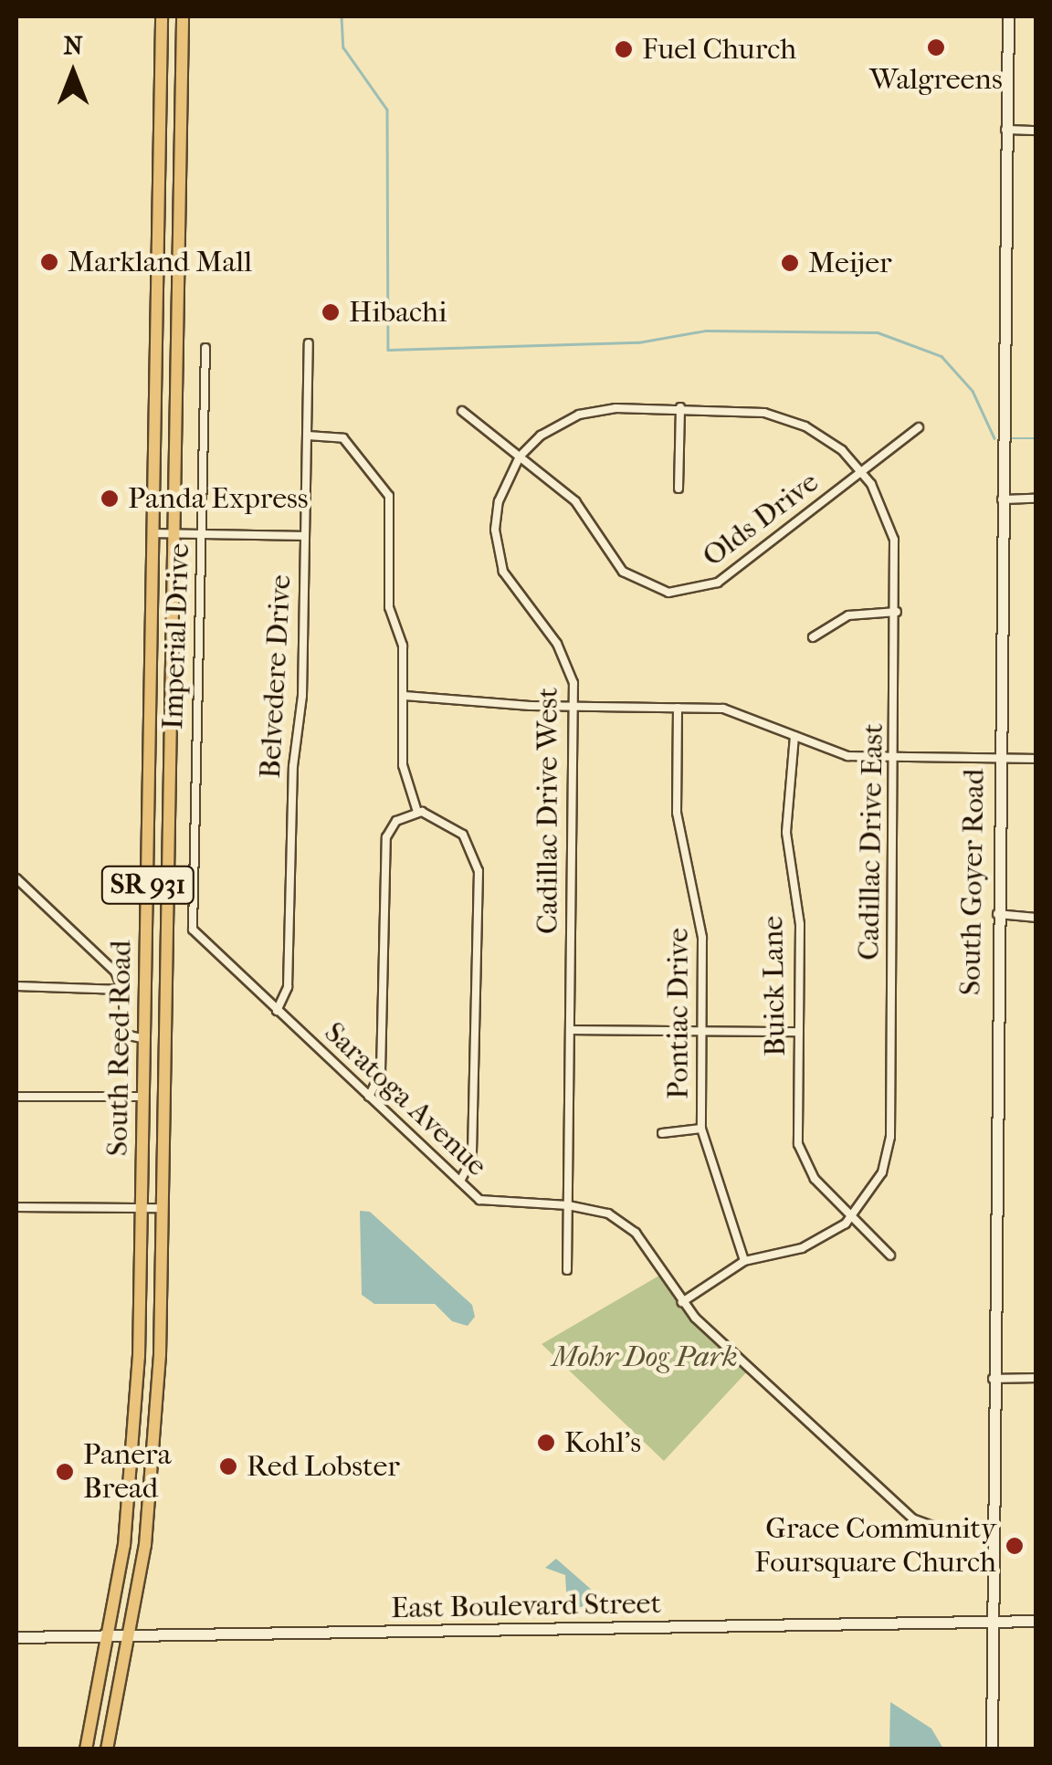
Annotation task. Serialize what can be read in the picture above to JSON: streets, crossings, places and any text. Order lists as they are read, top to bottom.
{
  "streets": {
    "main road": ["SR 931", "South Reed Road"],
    "street": [
      "Olds Drive",
      "Imperial Drive",
      "Belvedere Drive",
      "Cadillac Drive West",
      "Cadillac Drive East",
      "South Goyer Road",
      "Buick Lane",
      "Pontiac Drive",
      "Saratoga Avenue",
      "East Boulevard Street"
    ]
  },
  "crossings": [
    ["Olds Drive", "Cadillac Drive West"],
    ["Olds Drive", "Cadillac Drive East"],
    ["Imperial Drive", "Saratoga Avenue"],
    ["Belvedere Drive", "Saratoga Avenue"],
    ["Cadillac Drive West", "Cadillac Drive East"],
    ["Cadillac Drive West", "Saratoga Avenue"],
    ["Cadillac Drive East", "Buick Lane"],
    ["Cadillac Drive East", "Pontiac Drive"],
    ["Cadillac Drive East", "Saratoga Avenue"],
    ["South Goyer Road", "Saratoga Avenue"],
    ["South Goyer Road", "East Boulevard Street"],
    ["South Reed Road", "East Boulevard Street"]
  ],
  "parks": ["Mohr Dog Park"],
  "places": [
    "Walgreens",
    "Fuel Church",
    "Markland Mall",
    "Meijer",
    "Hibachi",
    "Panda Express",
    "Kohl's",
    "Red Lobster",
    "Panera Bread",
    "Grace Community Foursquare Church"
  ],
  "north": "top"
}
